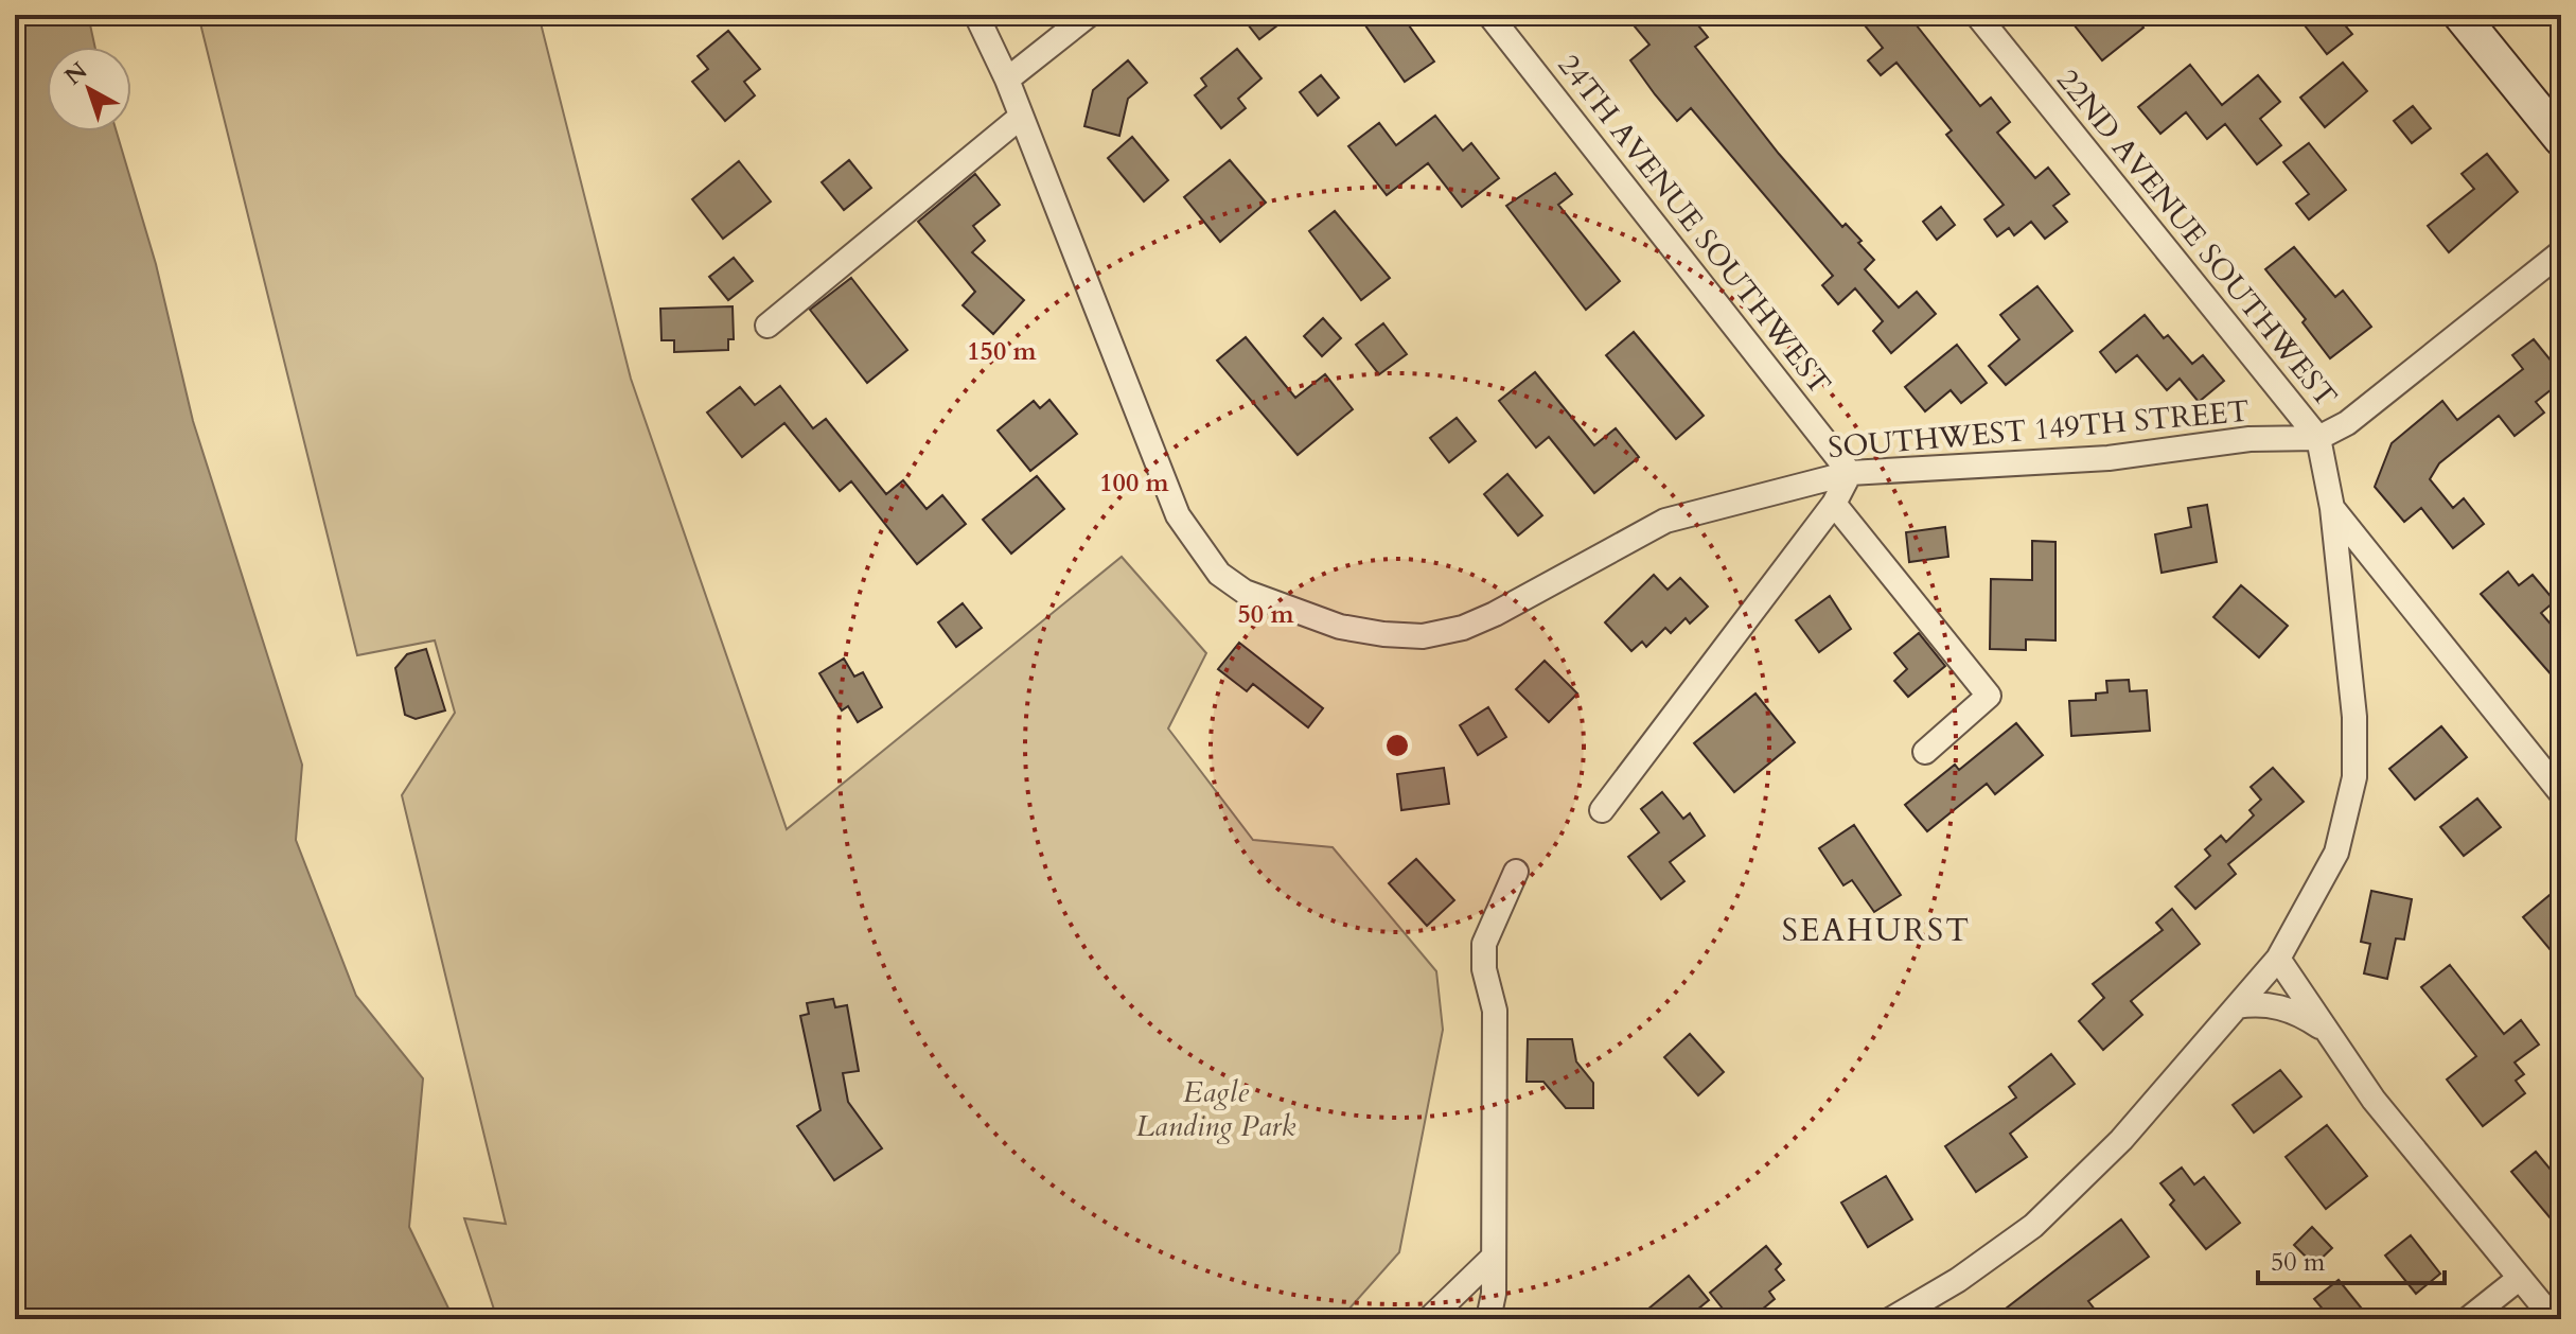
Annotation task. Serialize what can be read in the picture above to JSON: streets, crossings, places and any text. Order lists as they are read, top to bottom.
{
  "streets": {
    "street": ["24TH AVENUE SOUTHWEST", "22ND AVENUE SOUTHWEST", "SOUTHWEST 149TH STREET"]
  },
  "crossings": [
    ["24TH AVENUE SOUTHWEST", "SOUTHWEST 149TH STREET"],
    ["22ND AVENUE SOUTHWEST", "SOUTHWEST 149TH STREET"]
  ],
  "districts": ["SEAHURST"],
  "parks": ["Eagle Landing Park"],
  "scale_bar": "50 m",
  "north": "top left",
  "rings": ["150 m", "100 m", "50 m"]
}
